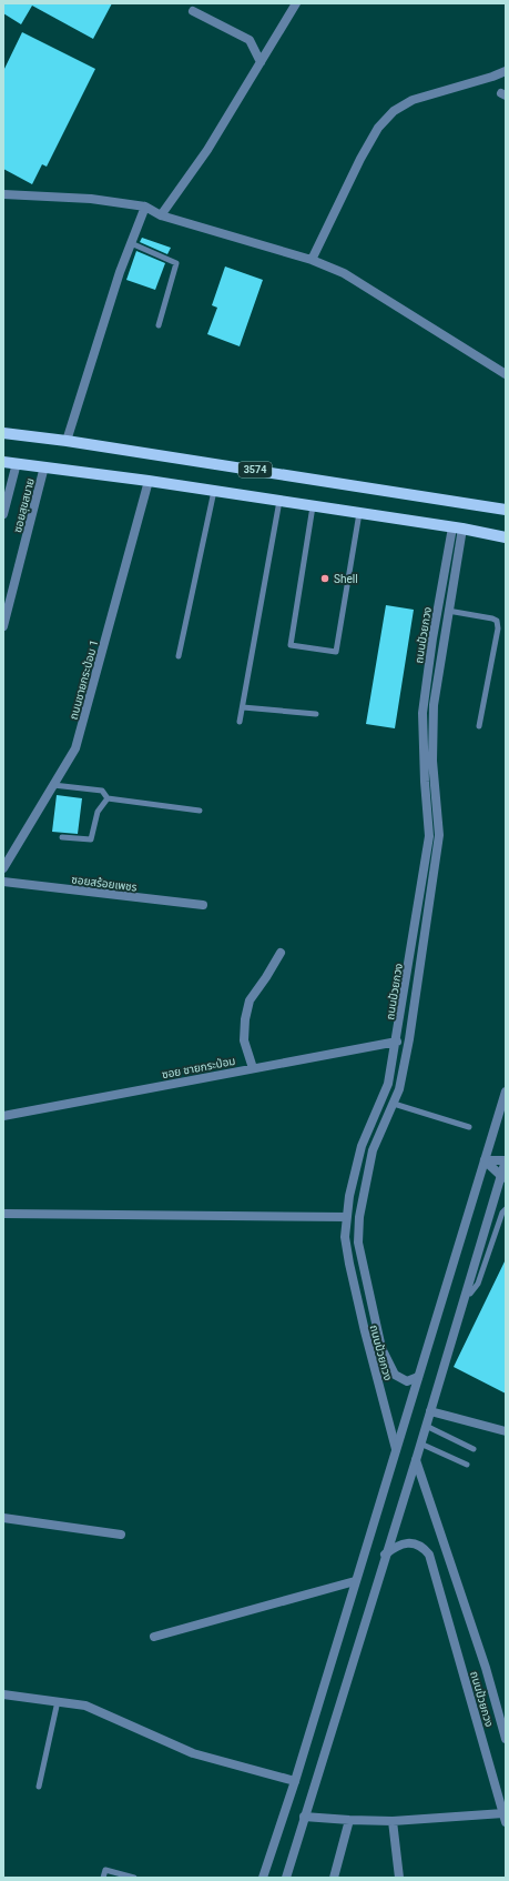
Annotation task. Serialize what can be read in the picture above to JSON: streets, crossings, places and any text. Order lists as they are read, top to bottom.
{
  "streets": {
    "main road": ["3574"],
    "street": [
      "ซอยสุขสบาย",
      "ถนนป้วยกวง",
      "ถนนชายกระป่อม 1",
      "ซอยสร้อยเพชร",
      "ซอย ชายกระป่อม"
    ]
  },
  "crossings": [
    ["ถนนป้วยกวง", "ซอย ชายกระป่อม"]
  ],
  "places": ["Shell"]
}
